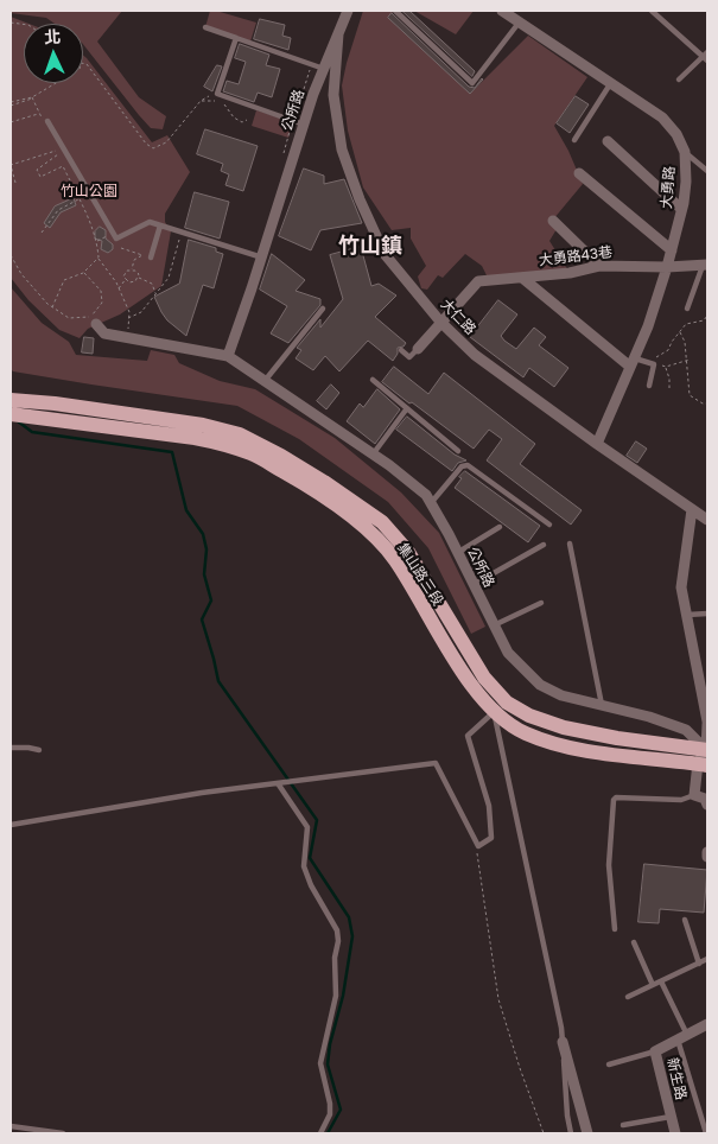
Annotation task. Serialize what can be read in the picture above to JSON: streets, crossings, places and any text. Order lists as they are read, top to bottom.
{
  "streets": {
    "main road": ["集山路三段"],
    "street": [
      "公所路",
      "大勇路",
      "大勇路43巷",
      "大仁路",
      "新生路"
    ]
  },
  "crossings": [
    ["公所路", "大仁路"],
    ["公所路", "集山路三段"],
    ["大勇路", "大勇路43巷"],
    ["大勇路", "大仁路"],
    ["大勇路43巷", "大仁路"]
  ],
  "districts": ["竹山鎮"],
  "parks": ["竹山公園"],
  "north": "top"
}
